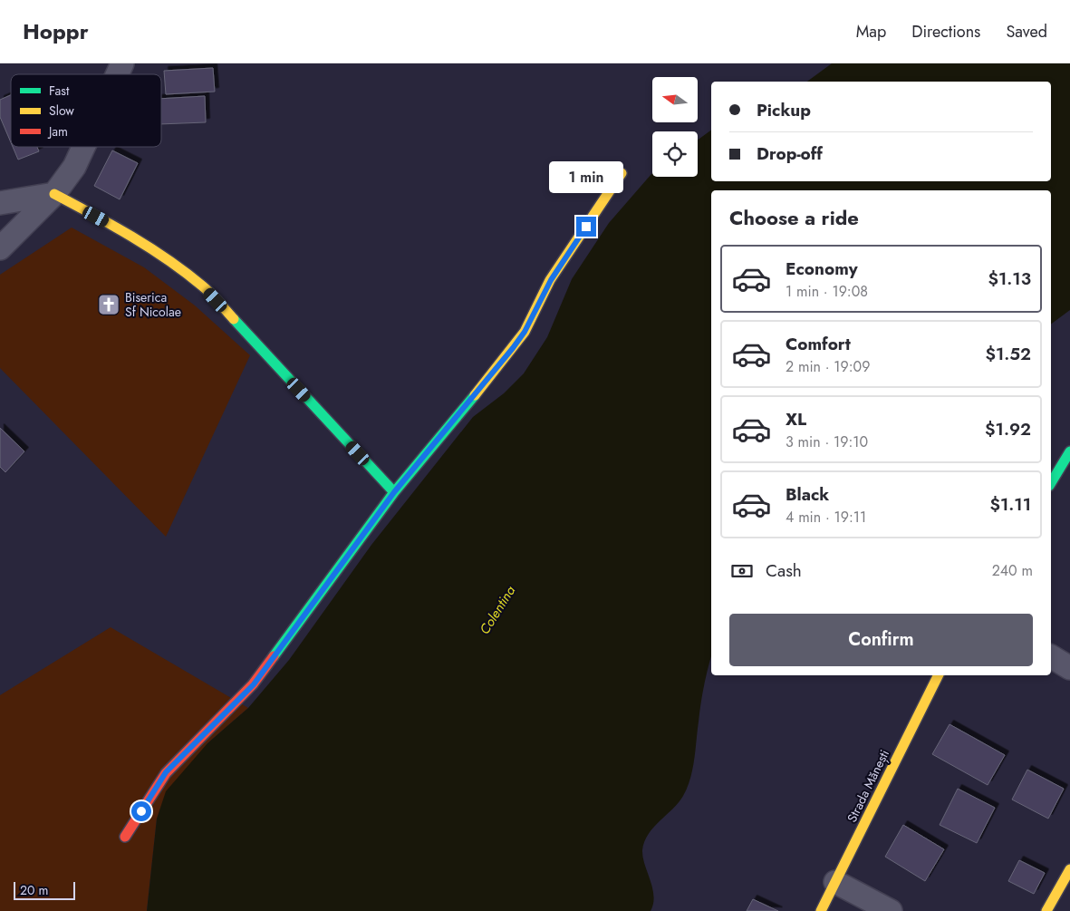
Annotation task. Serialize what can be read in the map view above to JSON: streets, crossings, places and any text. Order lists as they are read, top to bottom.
{
  "streets": {
    "street": ["Strada Mănești"]
  },
  "water": ["Colentina"],
  "places": {
    "church": ["Biserica Sf Nicolae"]
  },
  "legend": ["Fast", "Slow", "Jam"],
  "scale_bar": "20 m",
  "north": "left",
  "page": {
    "header": "Hoppr",
    "nav": ["Map", "Directions", "Saved"],
    "banner": ["Pickup", "Drop-off"],
    "bubble": "1 min",
    "heading": "Choose a ride",
    "list": [
      {
        "name": "Economy",
        "note": "1 min · 19:08",
        "value": "$1.13"
      },
      {
        "name": "Comfort",
        "note": "2 min · 19:09",
        "value": "$1.52"
      },
      {
        "name": "XL",
        "note": "3 min · 19:10",
        "value": "$1.92"
      },
      {
        "name": "Black",
        "note": "4 min · 19:11",
        "value": "$1.11"
      }
    ],
    "pay": ["Cash", "240 m"],
    "buttons": "Confirm",
    "scale": "20 m"
  }
}
